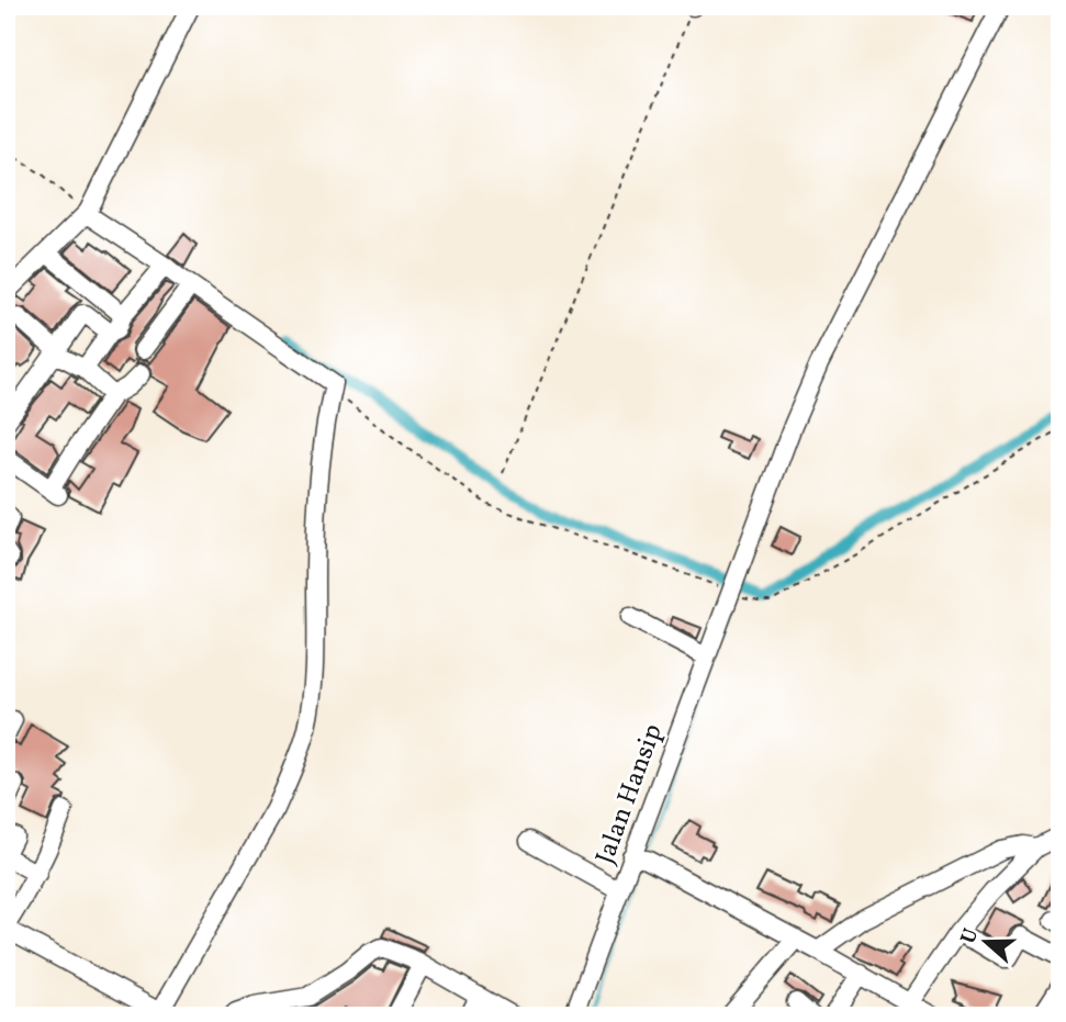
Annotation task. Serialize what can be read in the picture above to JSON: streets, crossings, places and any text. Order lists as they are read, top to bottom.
{
  "streets": {
    "street": ["Jalan Hansip"]
  },
  "north": "left"
}
